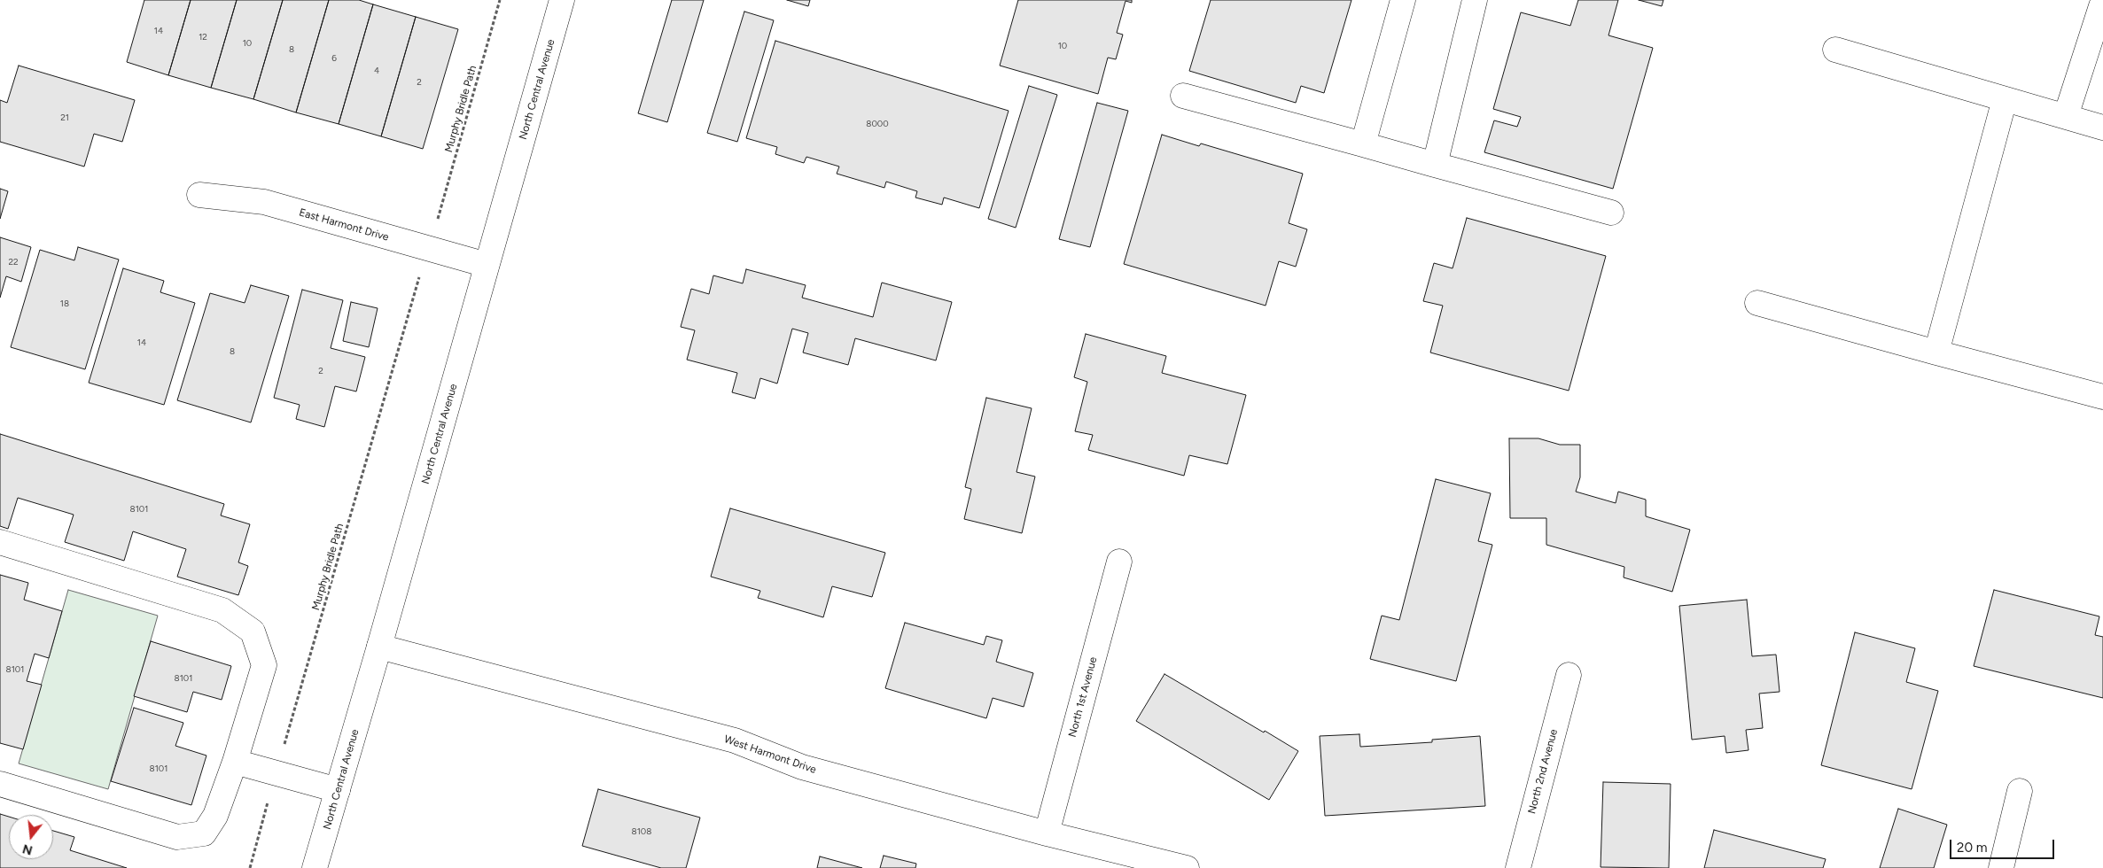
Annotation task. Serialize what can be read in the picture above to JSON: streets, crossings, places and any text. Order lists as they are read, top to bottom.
{
  "streets": {
    "street": [
      "North Central Avenue",
      "East Harmont Drive",
      "North 1st Avenue",
      "West Harmont Drive",
      "North 2nd Avenue"
    ],
    "path": ["Murphy Bridle Path"]
  },
  "crossings": [
    ["North Central Avenue", "East Harmont Drive"],
    ["North Central Avenue", "West Harmont Drive"],
    ["North 1st Avenue", "West Harmont Drive"]
  ],
  "house_numbers": [
    "14",
    "12",
    "10",
    "10",
    "8",
    "6",
    "4",
    "2",
    "21",
    "8000",
    "22",
    "18",
    "14",
    "8",
    "2",
    "8101",
    "8101",
    "8101",
    "8101",
    "8108"
  ],
  "scale_bar": "20 m",
  "north": "bottom"
}
